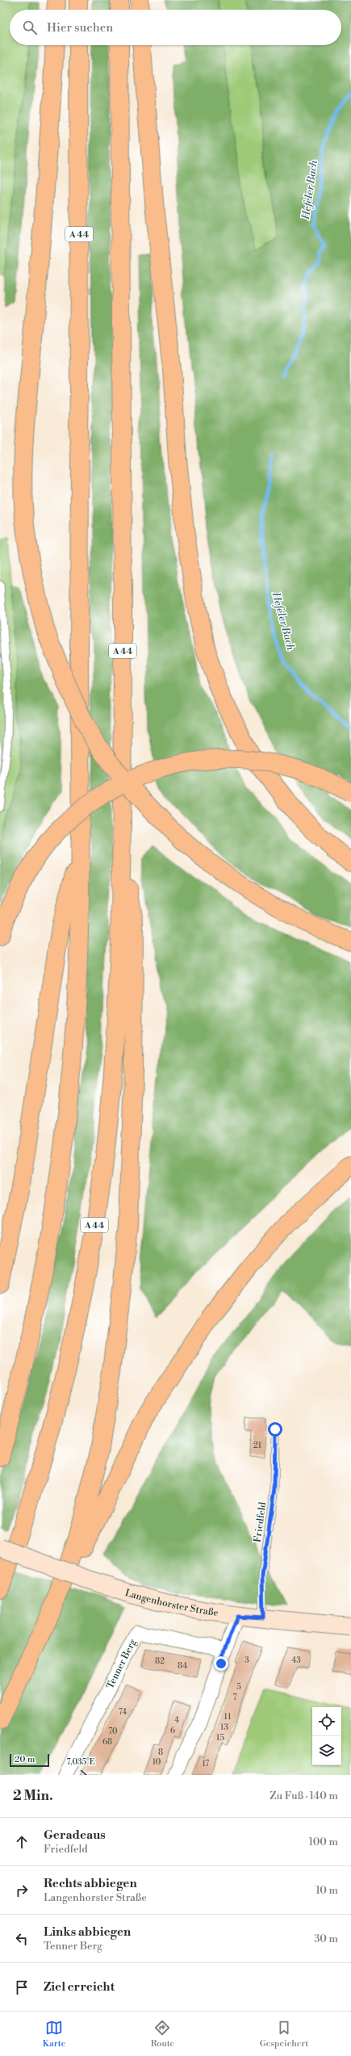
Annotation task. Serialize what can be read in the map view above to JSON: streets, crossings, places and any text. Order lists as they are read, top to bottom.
{
  "streets": {
    "highway": ["A 44"],
    "street": ["Langenhorster Straße", "Tenner Berg"],
    "lane": ["Friedfeld"]
  },
  "crossings": [
    ["Friedfeld", "Langenhorster Straße"]
  ],
  "water": ["Hefeler Bach"],
  "house_numbers": [
    "21",
    "3",
    "43",
    "82",
    "84",
    "5",
    "7",
    "74",
    "11",
    "4",
    "13",
    "6",
    "70",
    "15",
    "68",
    "8",
    "10",
    "17"
  ],
  "scale_bar": "20 m",
  "page": {
    "search": "Hier suchen",
    "scale": "20 m",
    "heading": ["2 Min.", "Zu Fuß · 140 m"],
    "list": [
      ["Geradeaus", "Friedfeld", "100 m"],
      ["Rechts abbiegen", "Langenhorster Straße", "10 m"],
      ["Links abbiegen", "Tenner Berg", "30 m"],
      "Ziel erreicht"
    ],
    "nav": ["Karte", "Route", "Gespeichert"]
  },
  "coordinates": ["7.035°E"]
}
